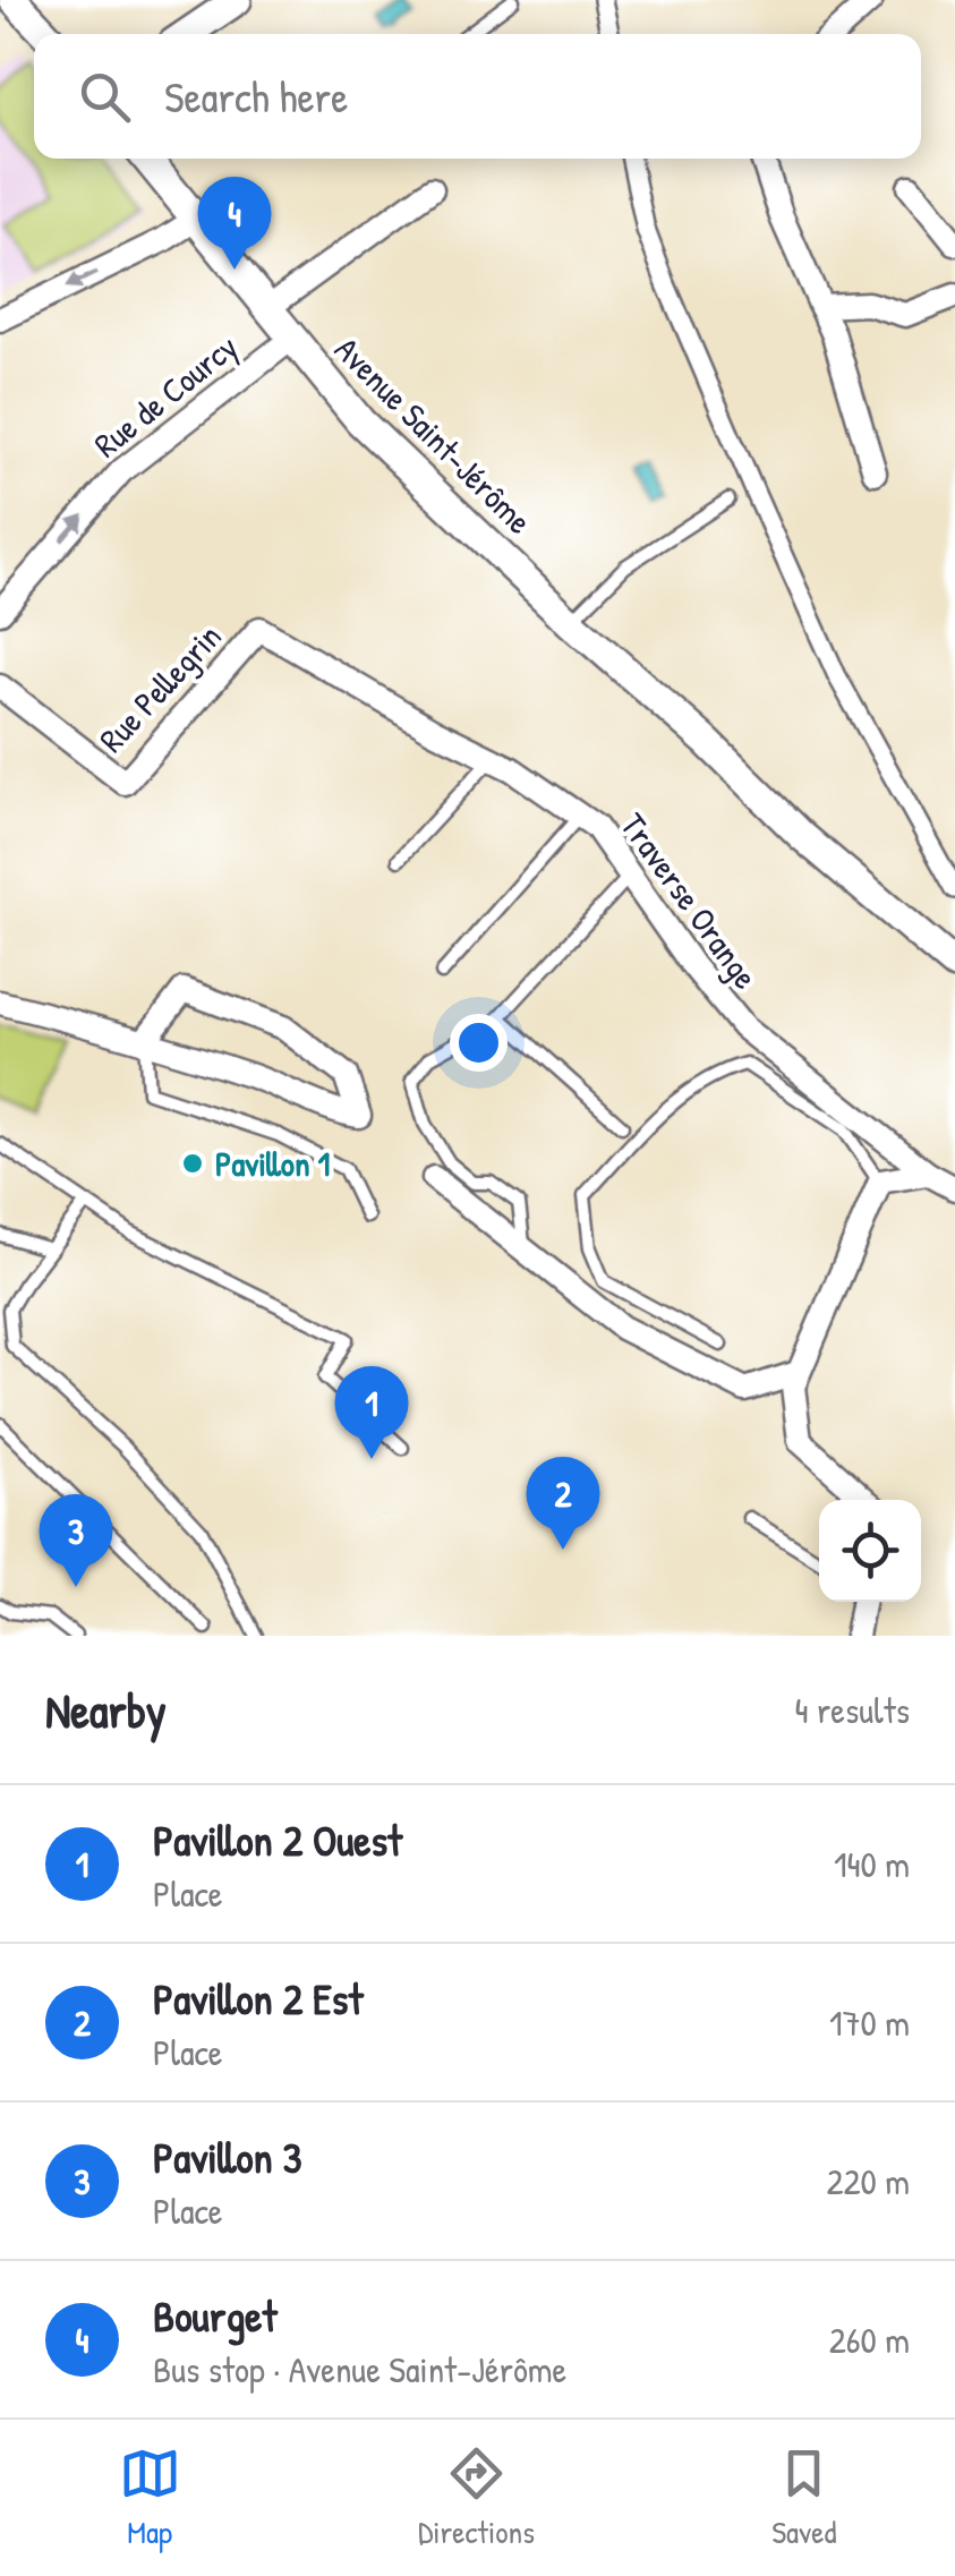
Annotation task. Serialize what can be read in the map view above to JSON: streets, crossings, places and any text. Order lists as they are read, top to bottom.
{
  "streets": {
    "street": [
      "Rue de Courcy",
      "Avenue Saint-Jérôme",
      "Rue Pellegrin",
      "Traverse Orange"
    ]
  },
  "crossings": [
    ["Rue de Courcy", "Avenue Saint-Jérôme"],
    ["Rue Pellegrin", "Traverse Orange"]
  ],
  "places": ["Pavillon 1"],
  "page": {
    "search": "Search here",
    "pins": [
      "4",
      "1",
      "2",
      "3"
    ],
    "heading": ["Nearby", "4 results"],
    "list": [
      {
        "mark": "1",
        "name": "Pavillon 2 Ouest",
        "note": "Place",
        "value": "140 m"
      },
      {
        "mark": "2",
        "name": "Pavillon 2 Est",
        "note": "Place",
        "value": "170 m"
      },
      {
        "mark": "3",
        "name": "Pavillon 3",
        "note": "Place",
        "value": "220 m"
      },
      {
        "mark": "4",
        "name": "Bourget",
        "note": "Bus stop · Avenue Saint-Jérôme",
        "value": "260 m"
      }
    ],
    "nav": ["Map", "Directions", "Saved"]
  }
}
